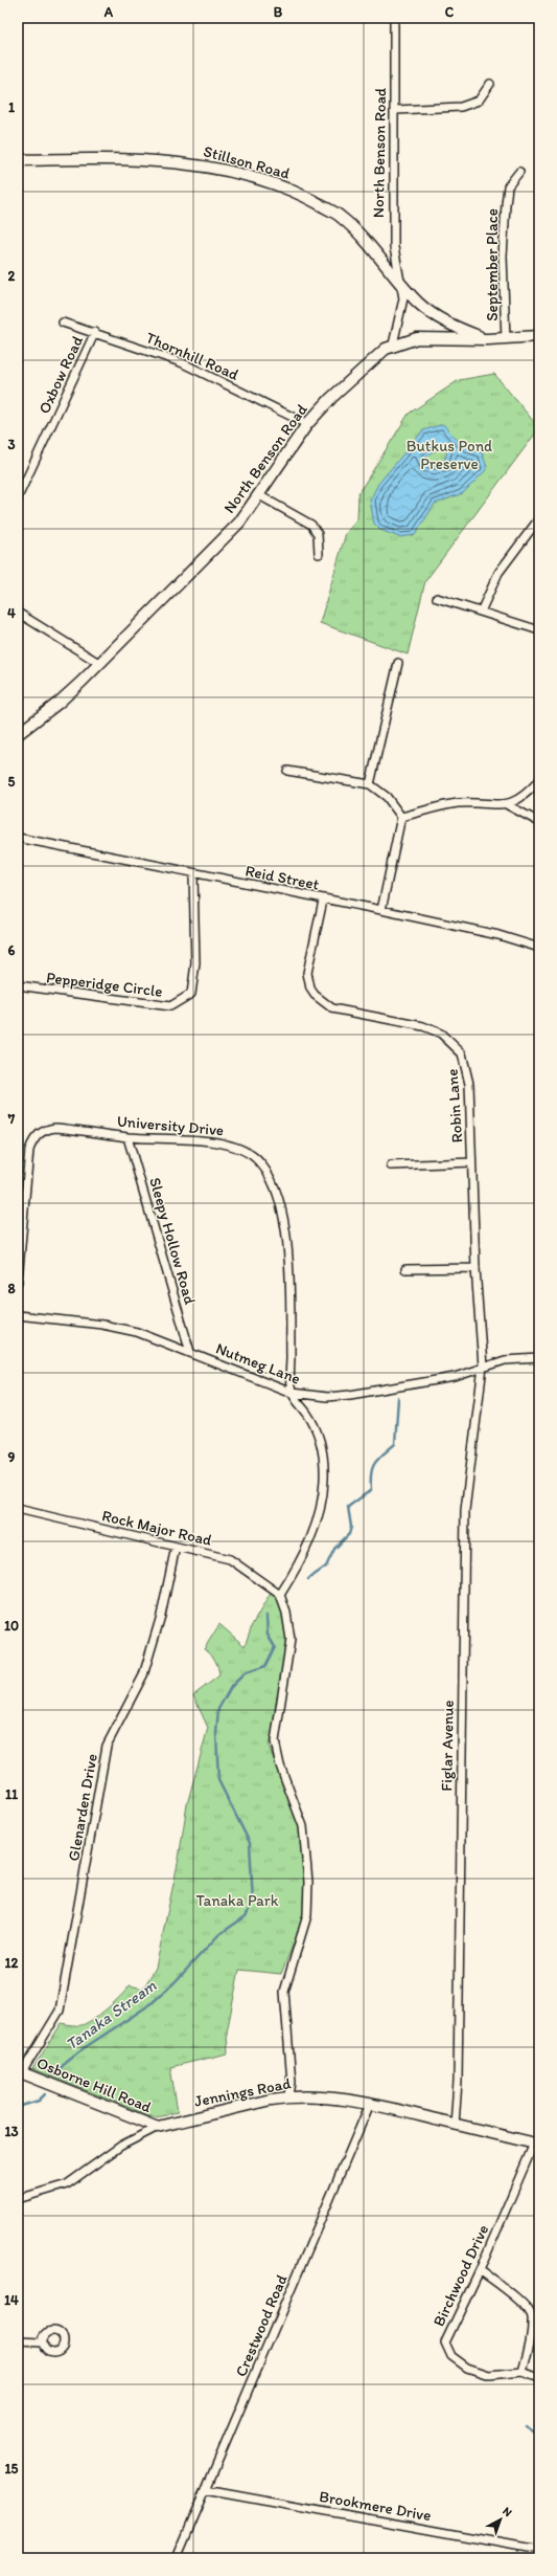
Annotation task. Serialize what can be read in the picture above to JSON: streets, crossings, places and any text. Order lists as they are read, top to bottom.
{
  "streets": {
    "street": [
      "North Benson Road",
      "Stillson Road",
      "September Place",
      "Thornhill Road",
      "Oxbow Road",
      "Reid Street",
      "Pepperidge Circle",
      "Robin Lane",
      "University Drive",
      "Sleepy Hollow Road",
      "Nutmeg Lane",
      "Rock Major Road",
      "Figlar Avenue",
      "Glenarden Drive",
      "Osborne Hill Road",
      "Jennings Road",
      "Birchwood Drive",
      "Crestwood Road",
      "Brookmere Drive"
    ]
  },
  "crossings": [
    ["North Benson Road", "Stillson Road"],
    ["North Benson Road", "Thornhill Road"],
    ["Stillson Road", "September Place"],
    ["Thornhill Road", "Oxbow Road"],
    ["Reid Street", "Pepperidge Circle"],
    ["Reid Street", "Robin Lane"],
    ["Robin Lane", "Nutmeg Lane"],
    ["Robin Lane", "Figlar Avenue"],
    ["University Drive", "Sleepy Hollow Road"],
    ["University Drive", "Nutmeg Lane"],
    ["Sleepy Hollow Road", "Nutmeg Lane"],
    ["Nutmeg Lane", "Figlar Avenue"],
    ["Rock Major Road", "Glenarden Drive"],
    ["Figlar Avenue", "Jennings Road"],
    ["Glenarden Drive", "Osborne Hill Road"],
    ["Osborne Hill Road", "Jennings Road"],
    ["Jennings Road", "Birchwood Drive"],
    ["Jennings Road", "Crestwood Road"],
    ["Crestwood Road", "Brookmere Drive"]
  ],
  "water": ["Tanaka Stream"],
  "parks": ["Butkus Pond Preserve", "Tanaka Park"],
  "north": "top right",
  "grid": {
    "columns": ["A", "B", "C"],
    "rows": [
      "1",
      "2",
      "3",
      "4",
      "5",
      "6",
      "7",
      "8",
      "9",
      "10",
      "11",
      "12",
      "13",
      "14",
      "15"
    ]
  }
}
